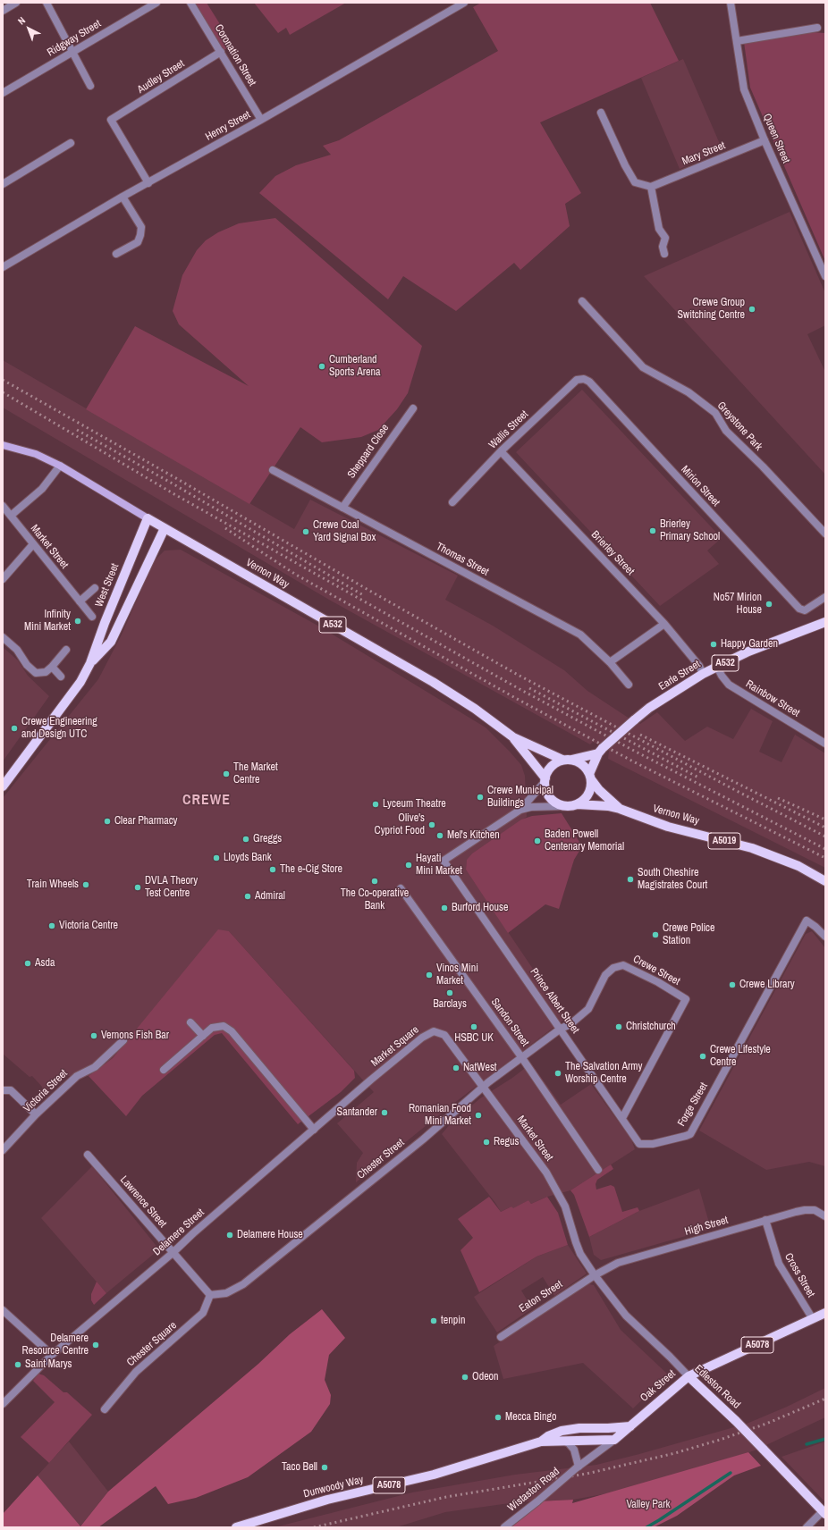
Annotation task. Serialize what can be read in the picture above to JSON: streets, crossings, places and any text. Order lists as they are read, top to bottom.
{
  "streets": {
    "main road": [
      "Vernon Way",
      "West Street",
      "A532",
      "Earle Street",
      "A5019",
      "A5078",
      "Oak Street",
      "Edleston Road",
      "Dunwoody Way"
    ],
    "street": [
      "Ridgway Street",
      "Coronation Street",
      "Audley Street",
      "Henry Street",
      "Queen Street",
      "Mary Street",
      "Greystone Park",
      "Wallis Street",
      "Sheppard Close",
      "Mirion Street",
      "Market Street",
      "Brierley Street",
      "Thomas Street",
      "Rainbow Street",
      "Crewe Street",
      "Prince Albert Street",
      "Sandon Street",
      "Market Square",
      "Victoria Street",
      "Forge Street",
      "Chester Street",
      "Lawrence Street",
      "High Street",
      "Delamere Street",
      "Cross Street",
      "Eaton Street",
      "Chester Square",
      "Wistaston Road"
    ]
  },
  "crossings": [
    ["Coronation Street", "Audley Street"],
    ["Coronation Street", "Henry Street"],
    ["Audley Street", "Henry Street"],
    ["Queen Street", "Mary Street"],
    ["Wallis Street", "Mirion Street"],
    ["Wallis Street", "Brierley Street"],
    ["Sheppard Close", "Thomas Street"],
    ["Market Street", "Market Square"],
    ["Market Street", "Chester Street"],
    ["Market Street", "High Street"],
    ["Market Street", "Eaton Street"],
    ["Market Street", "Edleston Road"],
    ["Brierley Street", "Earle Street"],
    ["Vernon Way", "West Street"],
    ["Vernon Way", "Earle Street"],
    ["Earle Street", "Rainbow Street"],
    ["Crewe Street", "Prince Albert Street"],
    ["Crewe Street", "Chester Street"],
    ["Prince Albert Street", "Forge Street"],
    ["Prince Albert Street", "Chester Street"],
    ["Sandon Street", "Chester Street"],
    ["Market Square", "Delamere Street"],
    ["Chester Street", "Lawrence Street"],
    ["Chester Street", "Chester Square"],
    ["Lawrence Street", "Delamere Street"],
    ["Lawrence Street", "Chester Square"],
    ["High Street", "Cross Street"],
    ["High Street", "Eaton Street"],
    ["High Street", "Edleston Road"],
    ["Cross Street", "Oak Street"],
    ["Eaton Street", "Edleston Road"],
    ["Oak Street", "Edleston Road"],
    ["Oak Street", "Dunwoody Way"],
    ["Oak Street", "Wistaston Road"]
  ],
  "districts": ["CREWE"],
  "parks": ["Valley Park"],
  "places": [
    "Crewe Group Switching Centre",
    "Cumberland Sports Arena",
    "Brierley Primary School",
    "Crewe Coal Yard Signal Box",
    "No57 Mirion House",
    "Infinity Mini Market",
    "Happy Garden",
    "Crewe Engineering and Design UTC",
    "The Market Centre",
    "Crewe Municipal Buildings",
    "Lyceum Theatre",
    "Clear Pharmacy",
    "Olive's Cypriot Food",
    "Mel's Kitchen",
    "Greggs",
    "Baden Powell Centenary Memorial",
    "Lloyds Bank",
    "Hayati Mini Market",
    "The e-Cig Store",
    "South Cheshire Magistrates Court",
    "The Co-operative Bank",
    "Train Wheels",
    "DVLA Theory Test Centre",
    "Admiral",
    "Burford House",
    "Victoria Centre",
    "Crewe Police Station",
    "Asda",
    "Vinos Mini Market",
    "Crewe Library",
    "Barclays",
    "HSBC UK",
    "Christchurch",
    "Vernons Fish Bar",
    "Crewe Lifestyle Centre",
    "NatWest",
    "The Salvation Army Worship Centre",
    "Santander",
    "Romanian Food Mini Market",
    "Regus",
    "Delamere House",
    "tenpin",
    "Delamere Resource Centre",
    "Saint Marys",
    "Odeon",
    "Mecca Bingo",
    "Taco Bell"
  ],
  "north": "top left"
}
